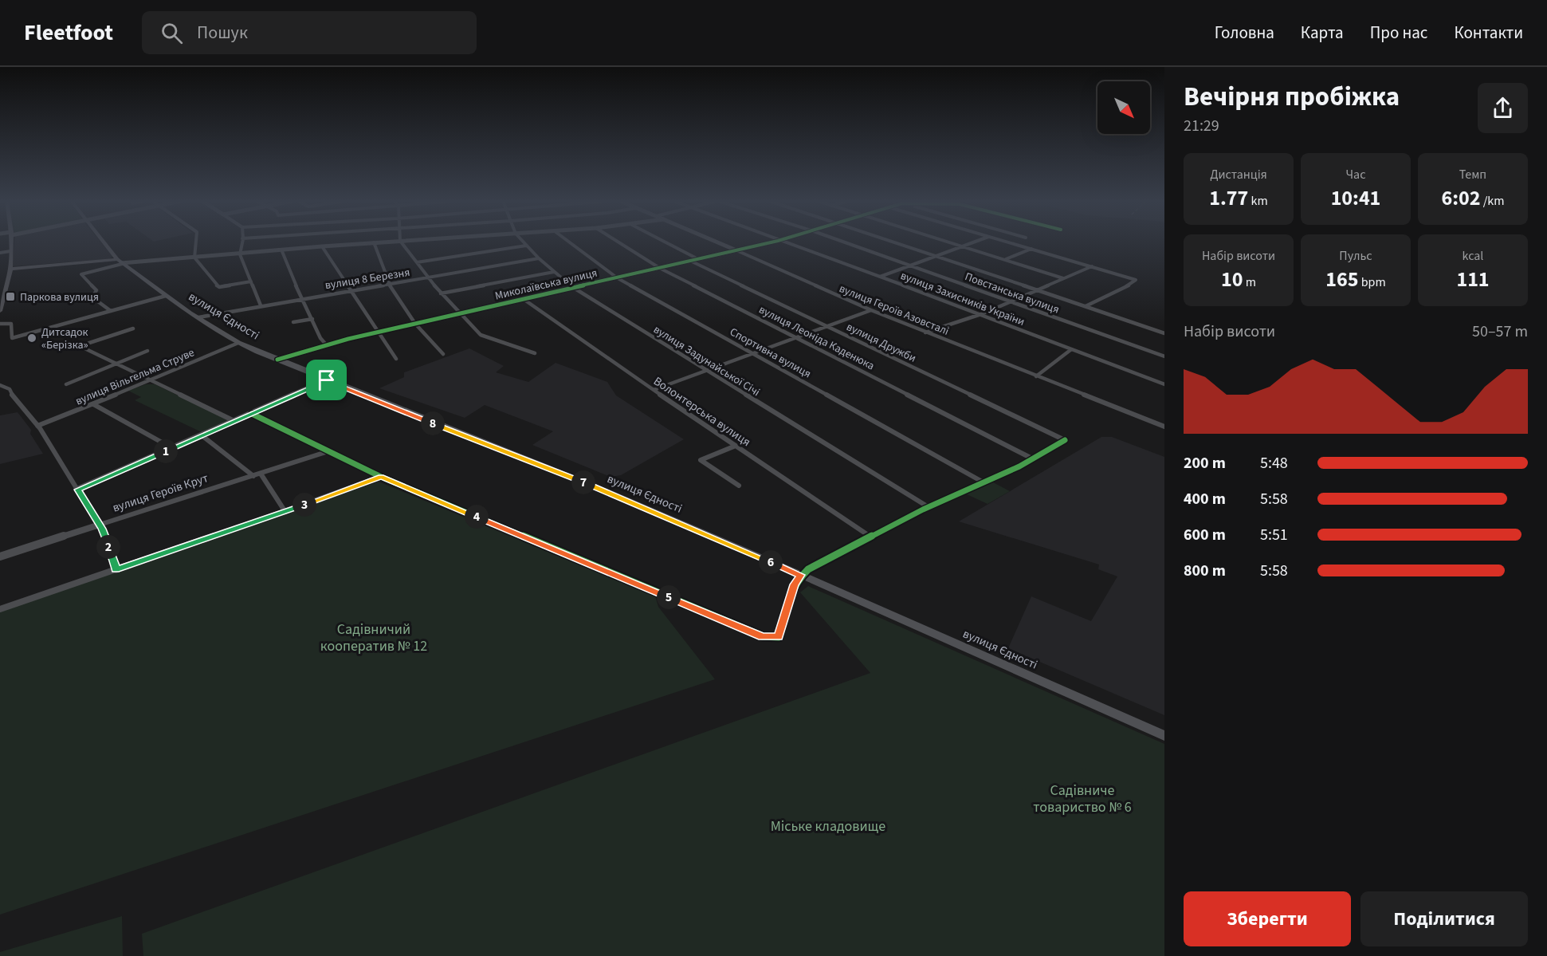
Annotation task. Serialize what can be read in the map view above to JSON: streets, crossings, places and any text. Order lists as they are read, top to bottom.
{
  "streets": {
    "main road": ["вулиця Єдності"],
    "street": [
      "вулиця 8 Березня",
      "Миколаївська вулиця",
      "Повстанська вулиця",
      "вулиця Захисників України",
      "вулиця Героїв Азовсталі",
      "вулиця Леоніда Каденюка",
      "вулиця Дружби",
      "Спортивна вулиця",
      "вулиця Задунайської Січі",
      "вулиця Вільгельма Струве",
      "Волонтерська вулиця",
      "вулиця Героїв Крут"
    ]
  },
  "crossings": [
    ["вулиця 8 Березня", "вулиця Єдності"],
    ["вулиця 8 Березня", "вулиця Задунайської Січі"],
    ["Миколаївська вулиця", "вулиця Героїв Азовсталі"],
    ["Миколаївська вулиця", "вулиця Єдності"],
    ["Миколаївська вулиця", "вулиця Леоніда Каденюка"],
    ["Миколаївська вулиця", "вулиця Дружби"],
    ["Миколаївська вулиця", "Спортивна вулиця"],
    ["Миколаївська вулиця", "вулиця Задунайської Січі"],
    ["Миколаївська вулиця", "Волонтерська вулиця"],
    ["вулиця Єдності", "вулиця Вільгельма Струве"],
    ["вулиця Леоніда Каденюка", "вулиця Дружби"]
  ],
  "parks": ["Садівничий кооператив № 12", "Садівниче товариство № 6", "Міське кладовище"],
  "places": {
    "transit": ["Паркова вулиця"],
    "other": ["Дитсадок «Берізка»"]
  },
  "north": "bottom right",
  "page": {
    "header": "Fleetfoot",
    "search": "Пошук",
    "nav": [
      "Головна",
      "Карта",
      "Про нас",
      "Контакти"
    ],
    "heading": ["Вечірня пробіжка", "21:29"],
    "stats": [
      ["Дистанція", "1.77 km"],
      ["Час", "10:41"],
      ["Темп", "6:02 /km"],
      ["Набір висоти", "10 m"],
      ["Пульс", "165 bpm"],
      ["kcal", "111"]
    ],
    "chart": ["Набір висоти", "50–57 m"],
    "pins": [
      "8",
      "1",
      "7",
      "3",
      "4",
      "2",
      "6",
      "5"
    ],
    "list": [
      {
        "name": "200 m",
        "note": "5:48"
      },
      {
        "name": "400 m",
        "note": "5:58"
      },
      {
        "name": "600 m",
        "note": "5:51"
      },
      {
        "name": "800 m",
        "note": "5:58"
      }
    ],
    "buttons": ["Зберегти", "Поділитися"]
  }
}
